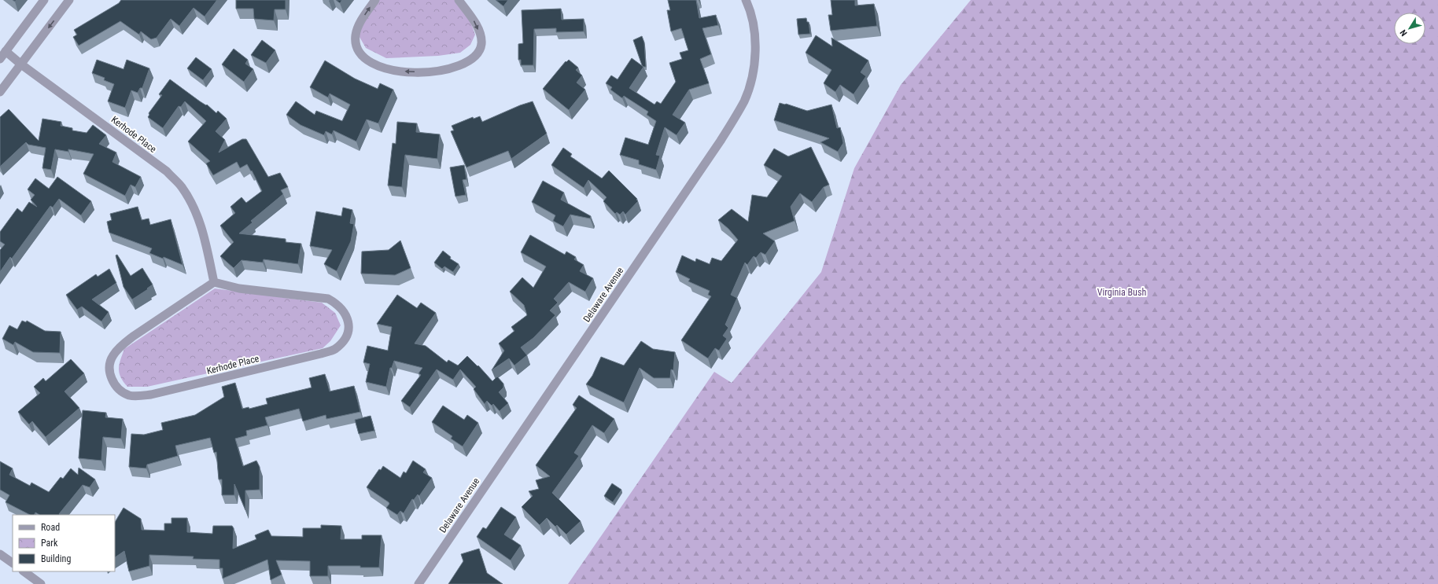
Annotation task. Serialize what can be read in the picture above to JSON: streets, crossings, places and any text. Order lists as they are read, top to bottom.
{
  "streets": {
    "street": ["Kerhode Place", "Delaware Avenue"]
  },
  "parks": ["Virginia Bush"],
  "legend": ["Road", "Park", "Building"],
  "north": "bottom left"
}
